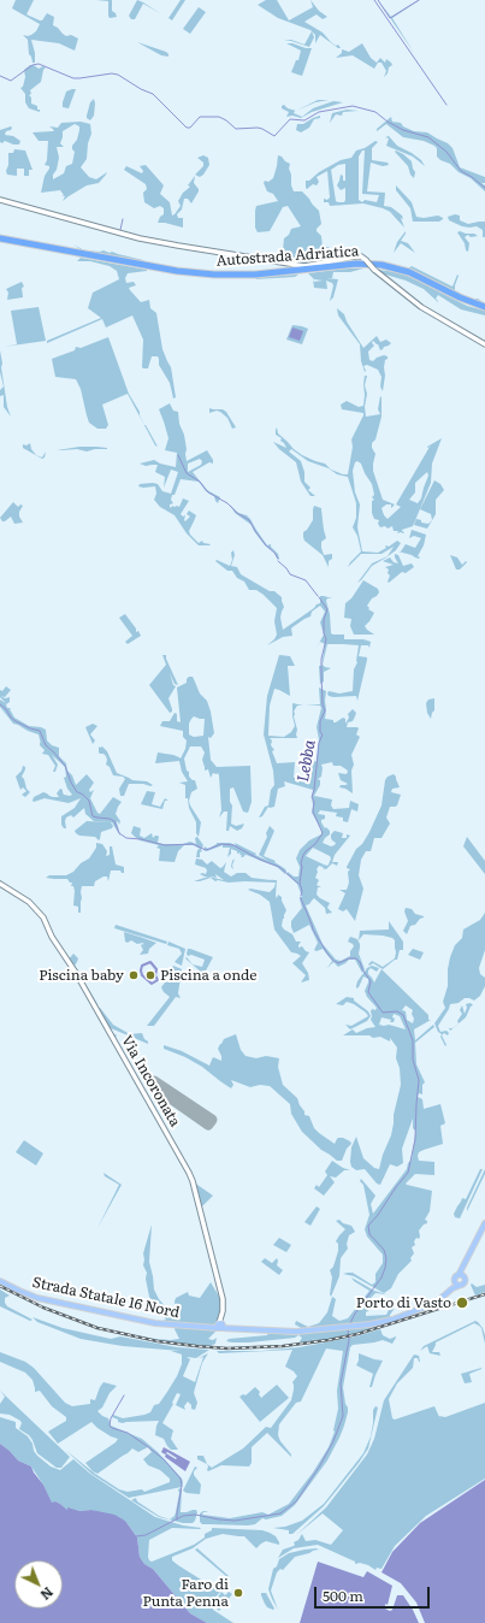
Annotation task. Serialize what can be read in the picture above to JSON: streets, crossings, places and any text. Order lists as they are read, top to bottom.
{
  "streets": {
    "highway": ["Autostrada Adriatica"],
    "main road": ["Via Incoronata", "Strada Statale 16 Nord"]
  },
  "crossings": [
    ["Via Incoronata", "Strada Statale 16 Nord"]
  ],
  "water": ["Lebba"],
  "places": [
    "Piscina baby",
    "Piscina a onde",
    "Porto di Vasto",
    "Faro di Punta Penna"
  ],
  "scale_bar": "500 m",
  "north": "bottom right"
}
